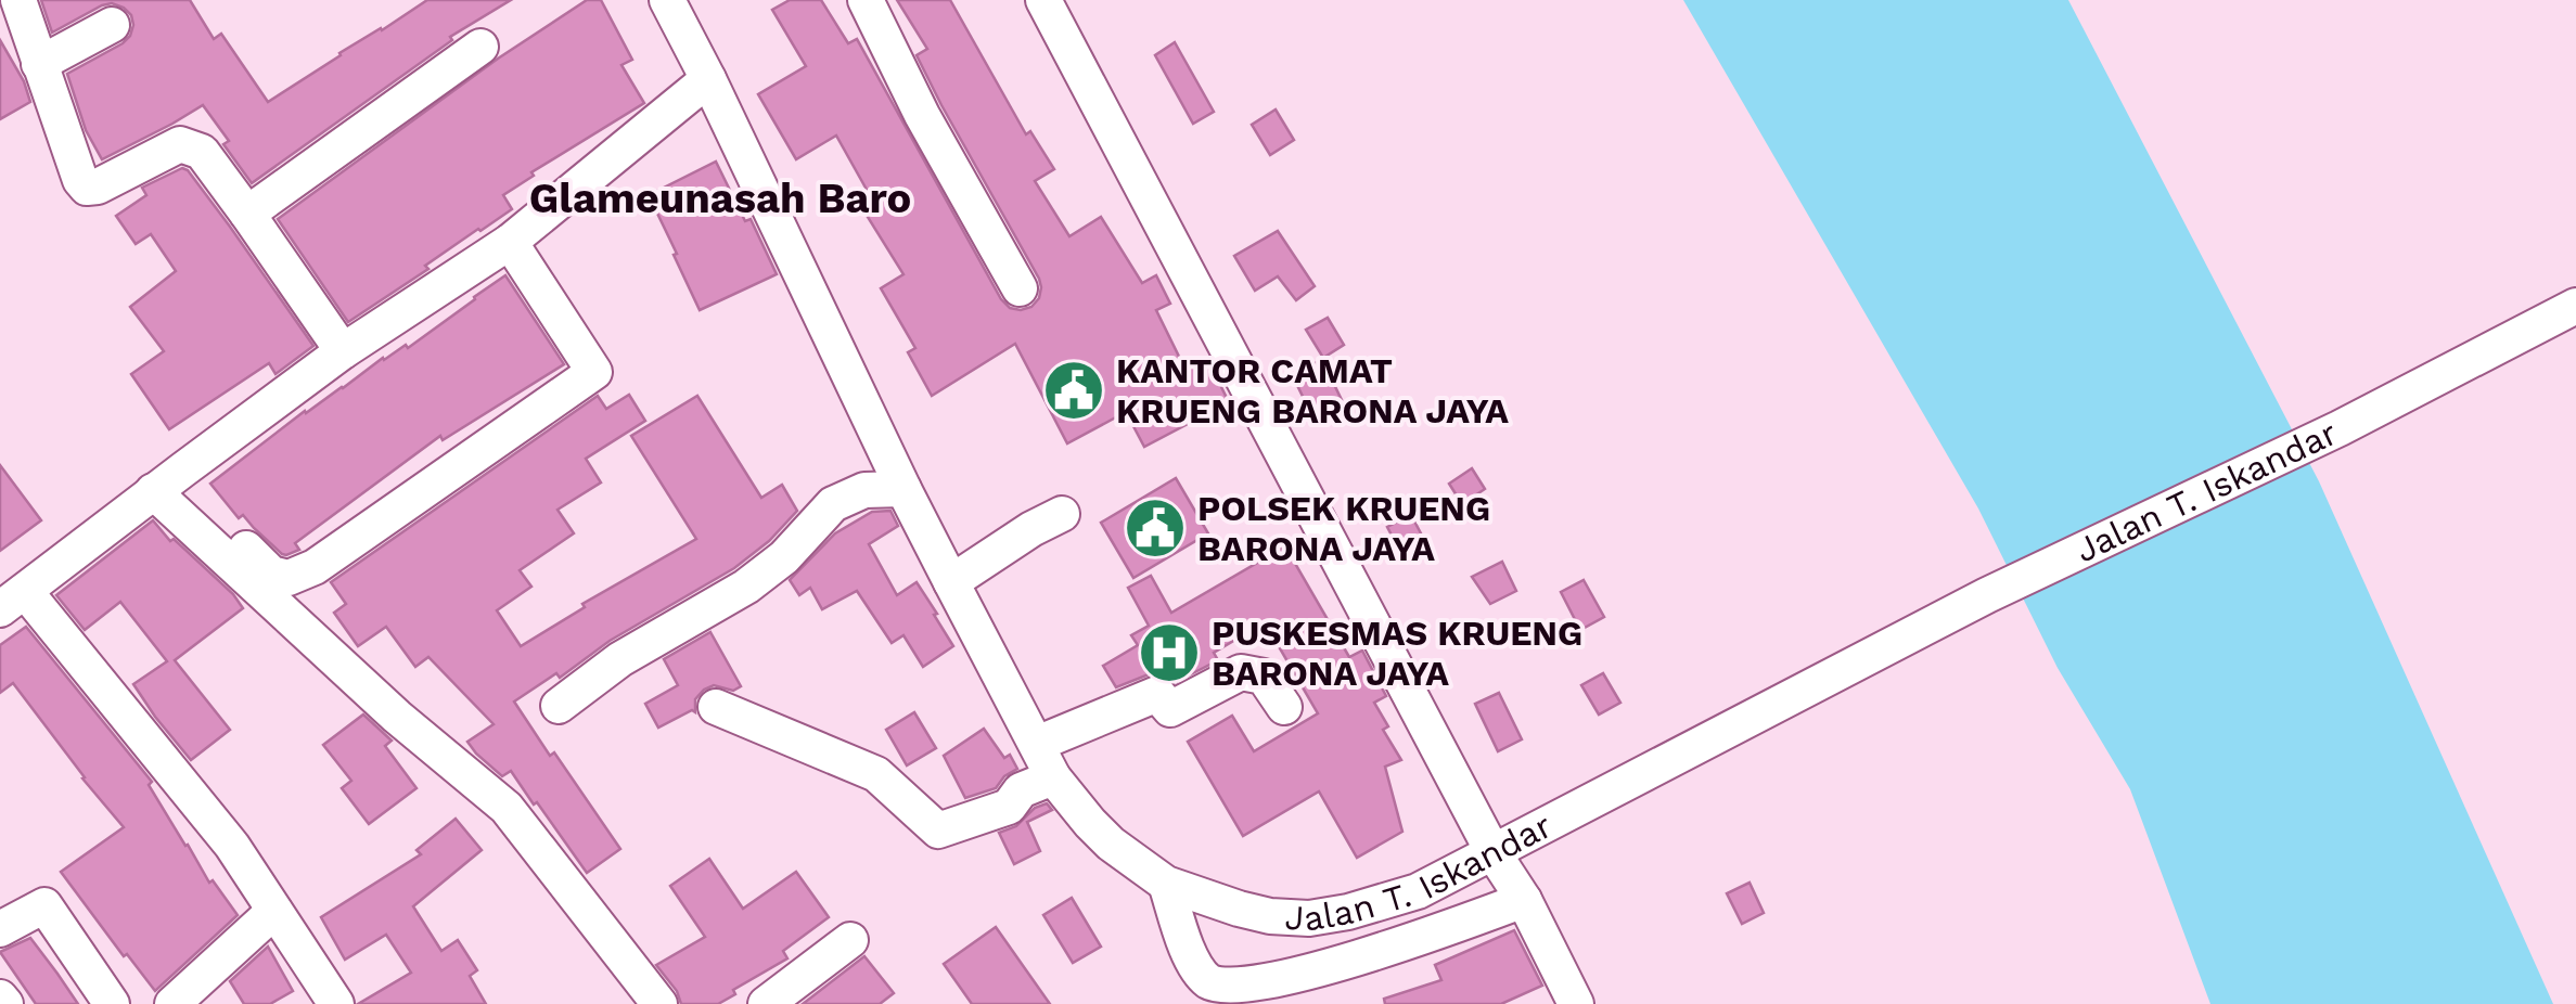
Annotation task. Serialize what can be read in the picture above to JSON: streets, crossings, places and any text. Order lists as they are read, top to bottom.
{
  "streets": {
    "street": ["Jalan T. Iskandar"]
  },
  "districts": ["Glameunasah Baro"],
  "places": {
    "public building": ["KANTOR CAMAT KRUENG BARONA JAYA", "POLSEK KRUENG BARONA JAYA"],
    "hospital": ["PUSKESMAS KRUENG BARONA JAYA"]
  }
}
